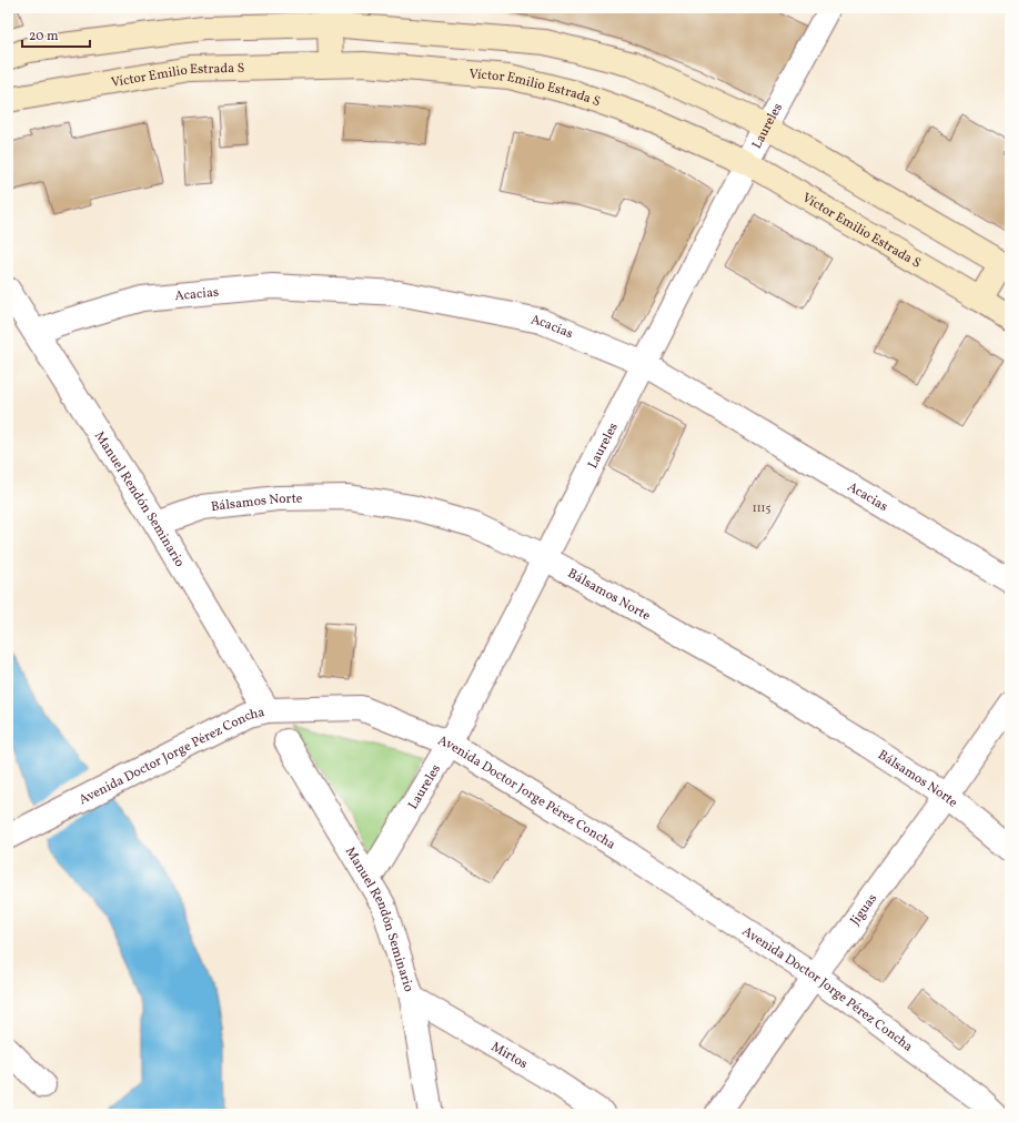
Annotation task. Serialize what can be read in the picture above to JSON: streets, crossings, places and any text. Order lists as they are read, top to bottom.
{
  "streets": {
    "main road": ["Víctor Emilio Estrada S"],
    "street": [
      "Laureles",
      "Acacias",
      "Manuel Rendón Seminario",
      "Bálsamos Norte",
      "Avenida Doctor Jorge Pérez Concha",
      "Jiguas",
      "Mirtos"
    ]
  },
  "crossings": [
    ["Víctor Emilio Estrada S", "Laureles"],
    ["Laureles", "Acacias"],
    ["Laureles", "Manuel Rendón Seminario"],
    ["Laureles", "Bálsamos Norte"],
    ["Laureles", "Avenida Doctor Jorge Pérez Concha"],
    ["Acacias", "Manuel Rendón Seminario"],
    ["Manuel Rendón Seminario", "Bálsamos Norte"],
    ["Manuel Rendón Seminario", "Avenida Doctor Jorge Pérez Concha"],
    ["Manuel Rendón Seminario", "Mirtos"],
    ["Bálsamos Norte", "Jiguas"],
    ["Avenida Doctor Jorge Pérez Concha", "Jiguas"]
  ],
  "house_numbers": ["1115"],
  "scale_bar": "20 m"
}
